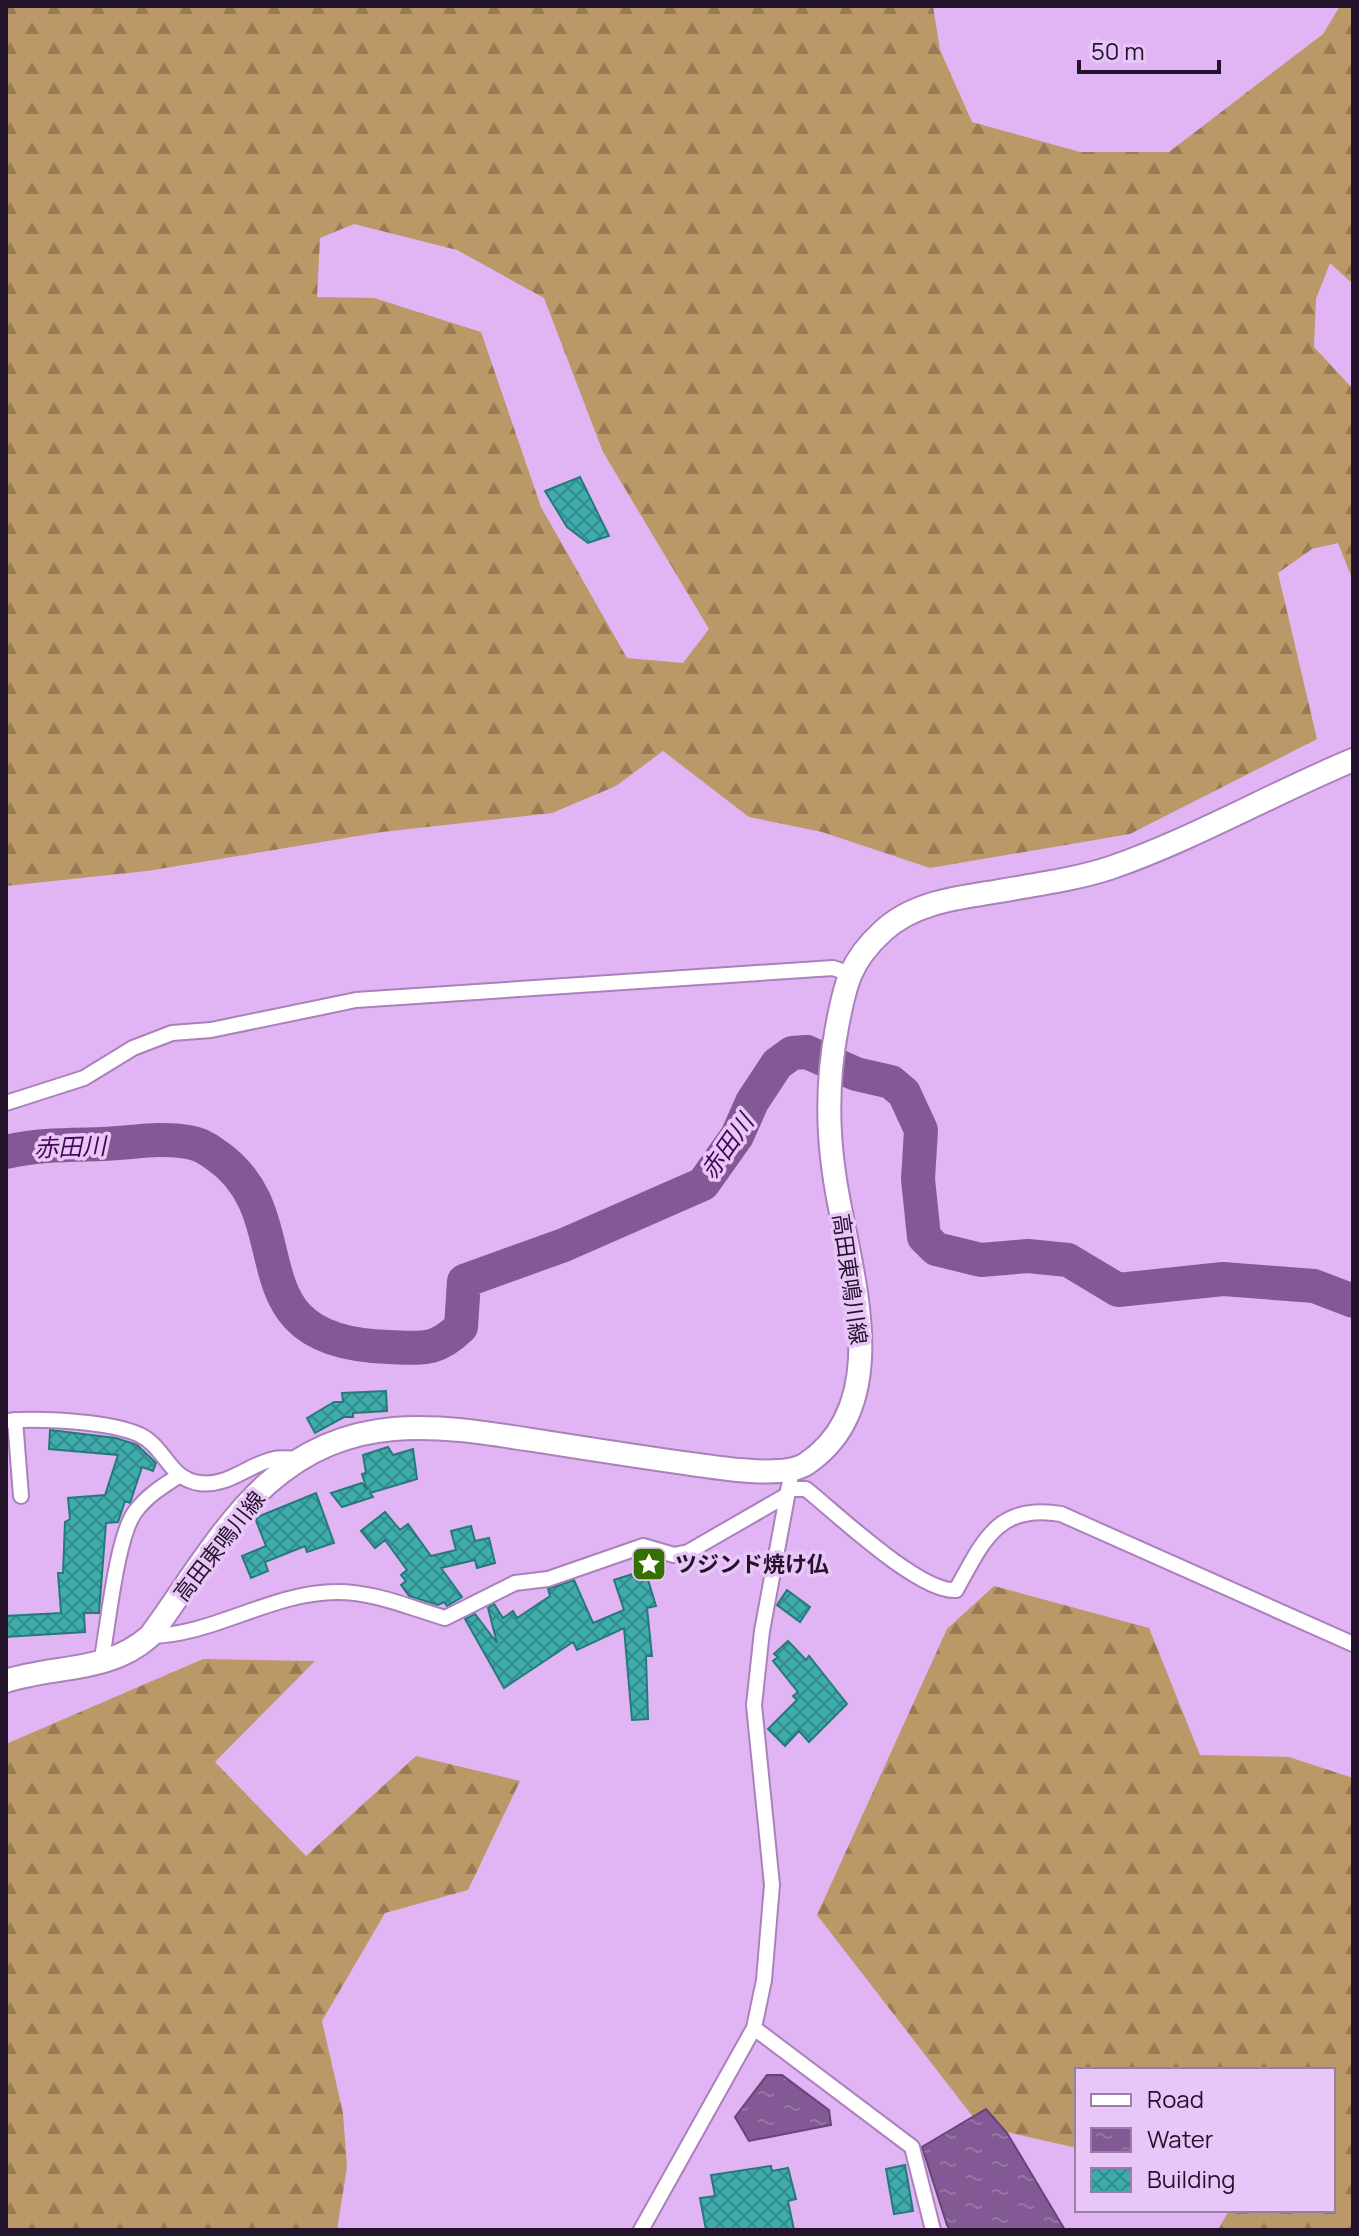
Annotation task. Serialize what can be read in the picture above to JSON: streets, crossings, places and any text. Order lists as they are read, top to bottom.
{
  "streets": {
    "main road": ["高田東鳴川線"]
  },
  "water": ["赤田川"],
  "places": {
    "place": ["ツジンド焼け仏"]
  },
  "legend": ["Road", "Water", "Building"],
  "scale_bar": "50 m"
}
